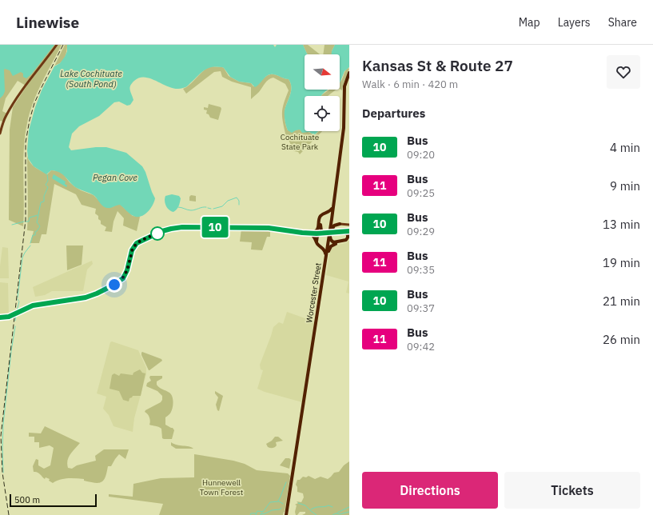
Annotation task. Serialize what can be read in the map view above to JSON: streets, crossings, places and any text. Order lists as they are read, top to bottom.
{
  "streets": {
    "highway": ["Worcester Street"]
  },
  "water": ["Lake Cochituate (South Pond)", "Pegan Cove"],
  "parks": ["Cochituate State Park", "Hunnewell Town Forest"],
  "lines": ["bus line 10"],
  "scale_bar": "500 m",
  "north": "right",
  "page": {
    "header": "Linewise",
    "nav": ["Map", "Layers", "Share"],
    "on_map": "10",
    "heading": [
      ["Kansas St & Route 27", "Walk · 6 min · 420 m"],
      "Departures"
    ],
    "list": [
      {
        "mark": "10",
        "name": "Bus",
        "note": "09:20",
        "value": "4 min"
      },
      {
        "mark": "11",
        "name": "Bus",
        "note": "09:25",
        "value": "9 min"
      },
      {
        "mark": "10",
        "name": "Bus",
        "note": "09:29",
        "value": "13 min"
      },
      {
        "mark": "11",
        "name": "Bus",
        "note": "09:35",
        "value": "19 min"
      },
      {
        "mark": "10",
        "name": "Bus",
        "note": "09:37",
        "value": "21 min"
      },
      {
        "mark": "11",
        "name": "Bus",
        "note": "09:42",
        "value": "26 min"
      }
    ],
    "buttons": ["Directions", "Tickets"],
    "scale": "500 m"
  }
}
